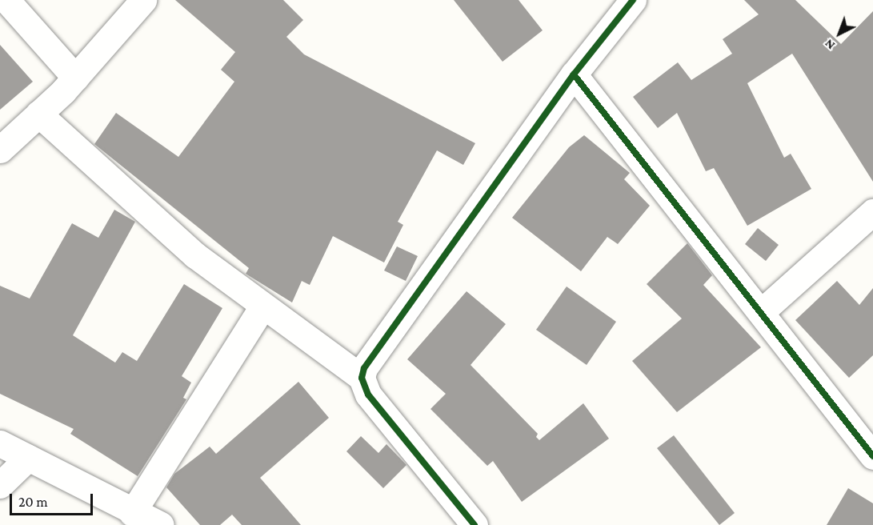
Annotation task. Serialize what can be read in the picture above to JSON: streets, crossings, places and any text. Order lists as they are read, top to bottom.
{
  "scale_bar": "20 m",
  "north": "bottom left"
}
